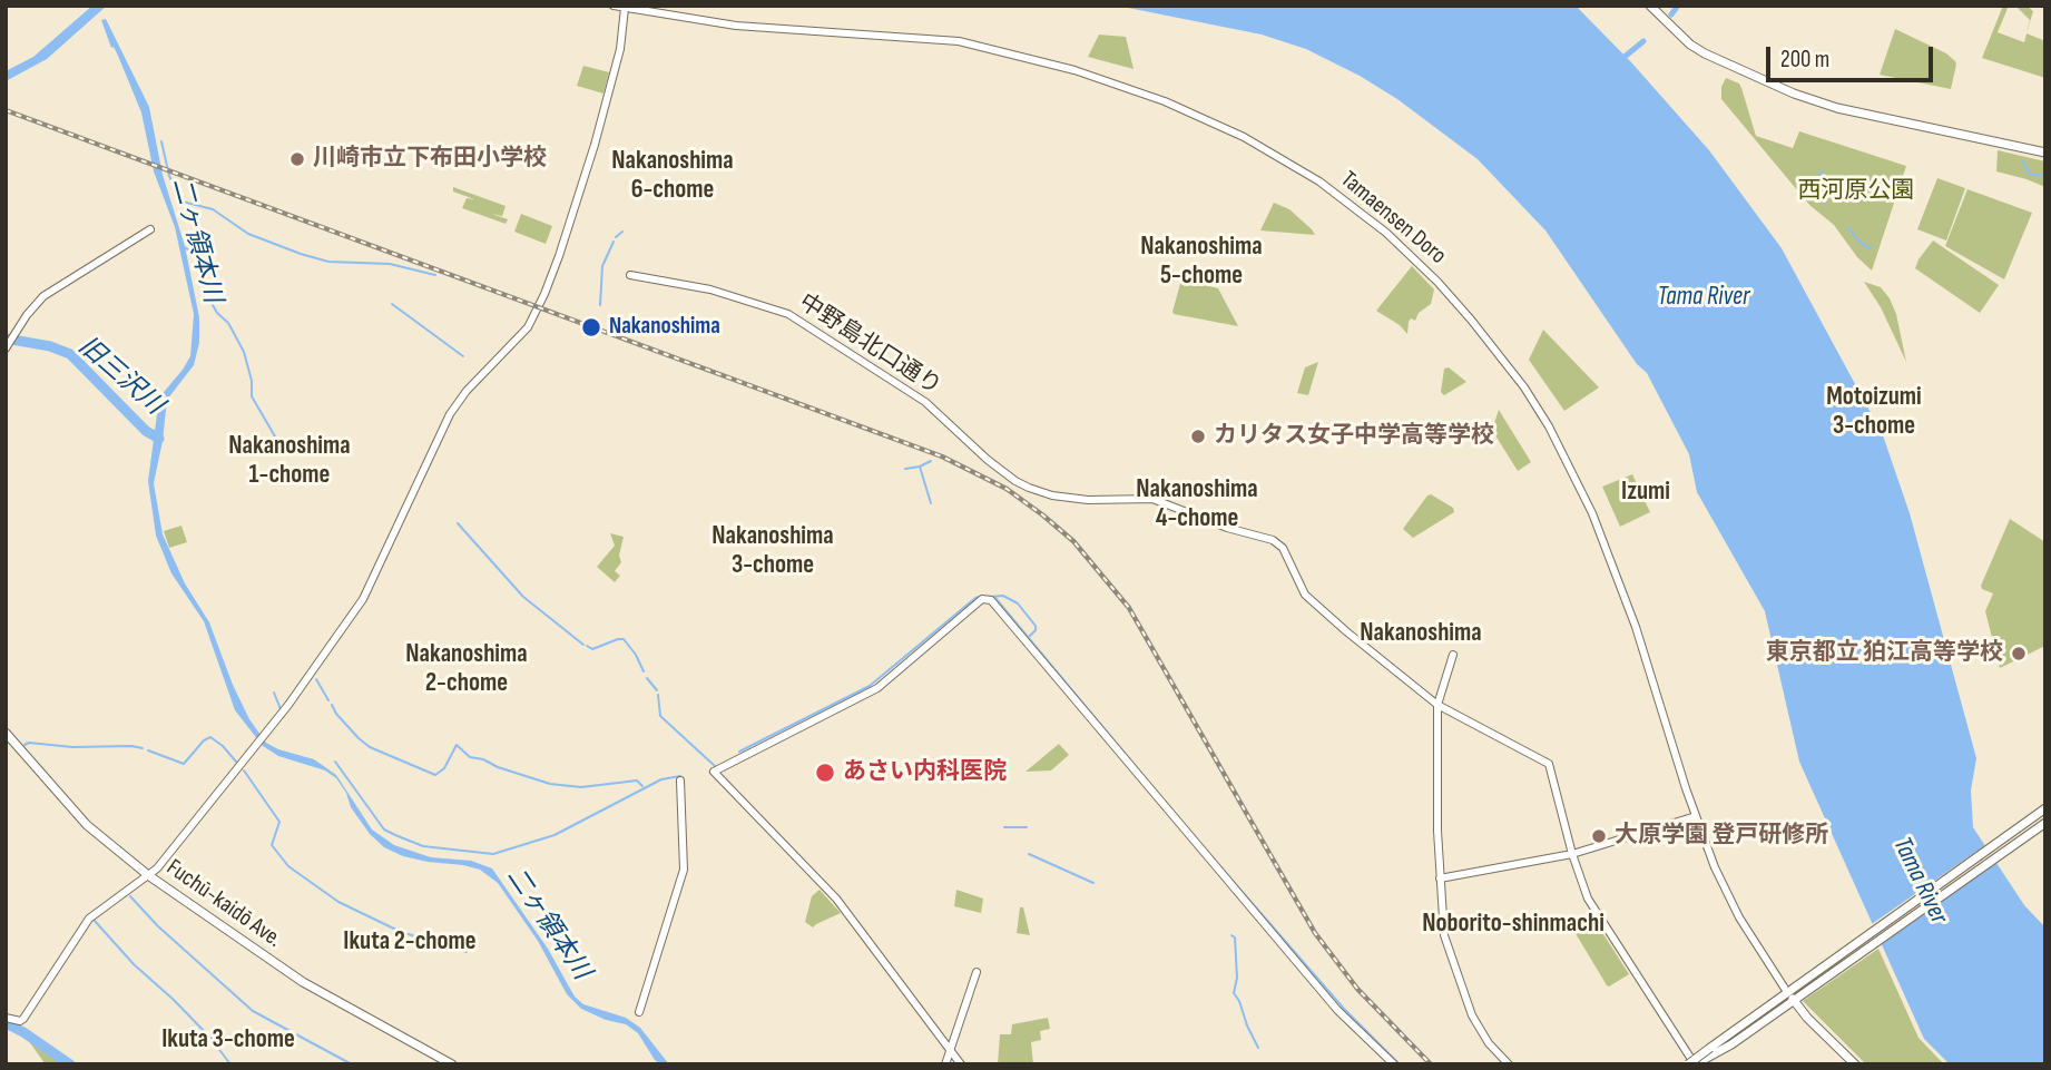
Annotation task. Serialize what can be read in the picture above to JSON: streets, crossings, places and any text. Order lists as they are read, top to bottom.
{
  "streets": {
    "main road": ["Fuchū-kaidō Ave."],
    "street": ["Tamaensen Doro", "中野島北口通り"]
  },
  "districts": [
    "Nakanoshima 6-chome",
    "Nakanoshima 5-chome",
    "Motoizumi 3-chome",
    "Nakanoshima 1-chome",
    "Nakanoshima 4-chome",
    "Izumi",
    "Nakanoshima 3-chome",
    "Nakanoshima",
    "Nakanoshima 2-chome",
    "Noborito-shinmachi",
    "Ikuta 2-chome",
    "Ikuta 3-chome"
  ],
  "water": ["二ヶ領本川", "Tama River", "旧三沢川"],
  "parks": ["西河原公園"],
  "places": [
    "川崎市立下布田小学校",
    "Nakanoshima",
    "カリタス女子中学高等学校",
    "東京都立 狛江高等学校",
    "あさい内科医院",
    "大原学園 登戸研修所"
  ],
  "scale_bar": "200 m"
}
